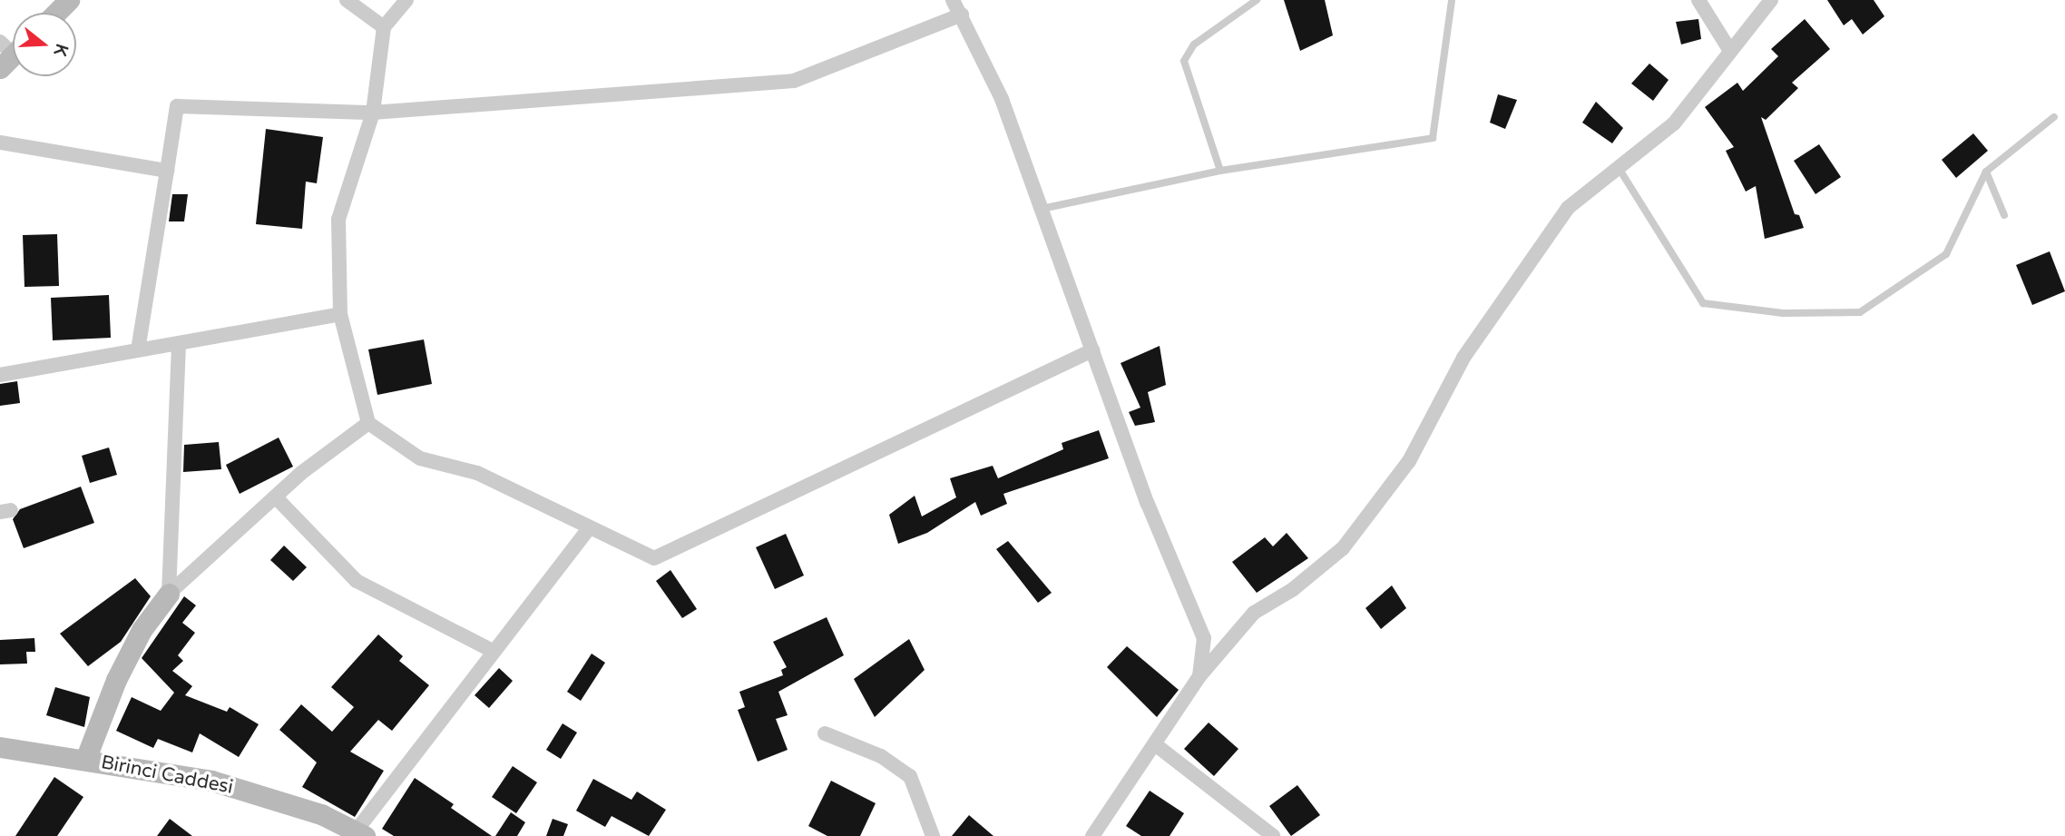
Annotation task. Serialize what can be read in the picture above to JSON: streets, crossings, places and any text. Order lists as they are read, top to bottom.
{
  "streets": {
    "street": ["Birinci Caddesi"]
  },
  "north": "right"
}
